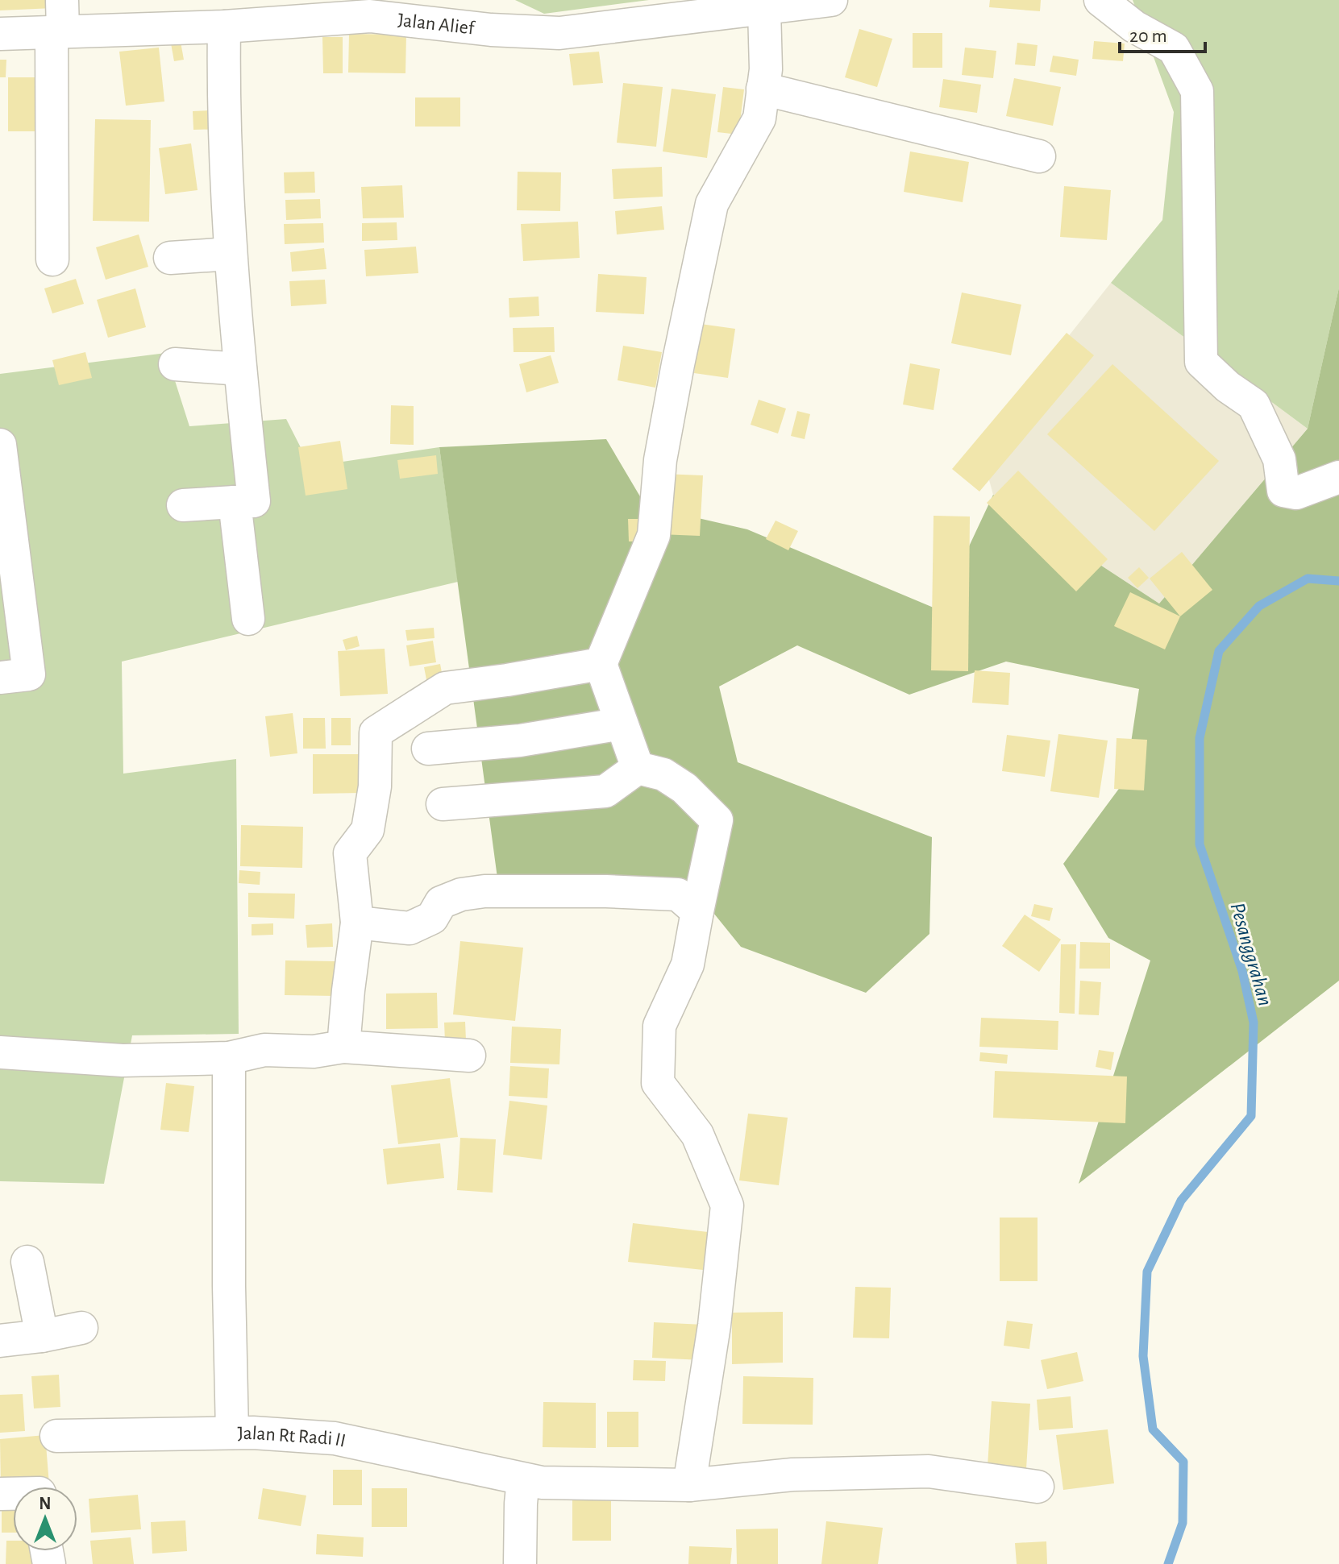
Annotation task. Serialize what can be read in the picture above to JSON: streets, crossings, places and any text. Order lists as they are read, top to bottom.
{
  "streets": {
    "street": ["Jalan Alief", "Jalan Rt Radi II"]
  },
  "water": ["Pesanggrahan"],
  "scale_bar": "20 m",
  "north": "top"
}
